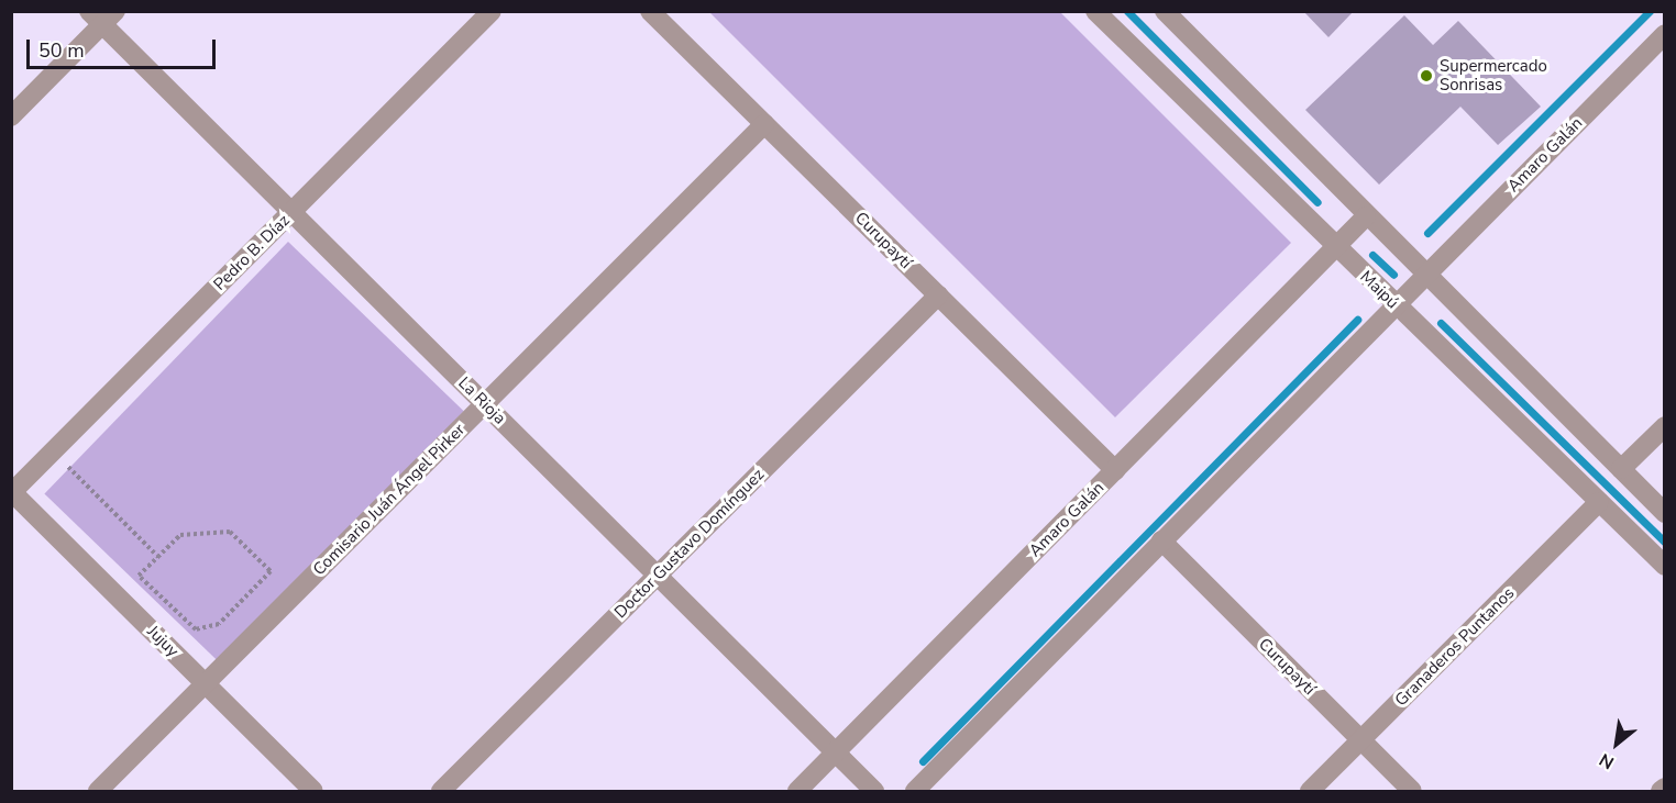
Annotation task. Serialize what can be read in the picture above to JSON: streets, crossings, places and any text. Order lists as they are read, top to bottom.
{
  "streets": {
    "street": [
      "Amaro Galán",
      "Curupaytí",
      "Pedro B. Díaz",
      "Maipú",
      "La Rioja",
      "Comisario Juán Ángel Pirker",
      "Doctor Gustavo Domínguez",
      "Jujuy",
      "Granaderos Puntanos"
    ]
  },
  "crossings": [
    ["Amaro Galán", "Curupaytí"],
    ["Amaro Galán", "Maipú"],
    ["Amaro Galán", "La Rioja"],
    ["Curupaytí", "Comisario Juán Ángel Pirker"],
    ["Curupaytí", "Doctor Gustavo Domínguez"],
    ["Curupaytí", "Granaderos Puntanos"],
    ["Pedro B. Díaz", "La Rioja"],
    ["Pedro B. Díaz", "Jujuy"],
    ["Maipú", "Granaderos Puntanos"],
    ["La Rioja", "Comisario Juán Ángel Pirker"],
    ["La Rioja", "Doctor Gustavo Domínguez"],
    ["Comisario Juán Ángel Pirker", "Jujuy"]
  ],
  "places": ["Supermercado Sonrisas"],
  "scale_bar": "50 m",
  "north": "bottom left"
}
